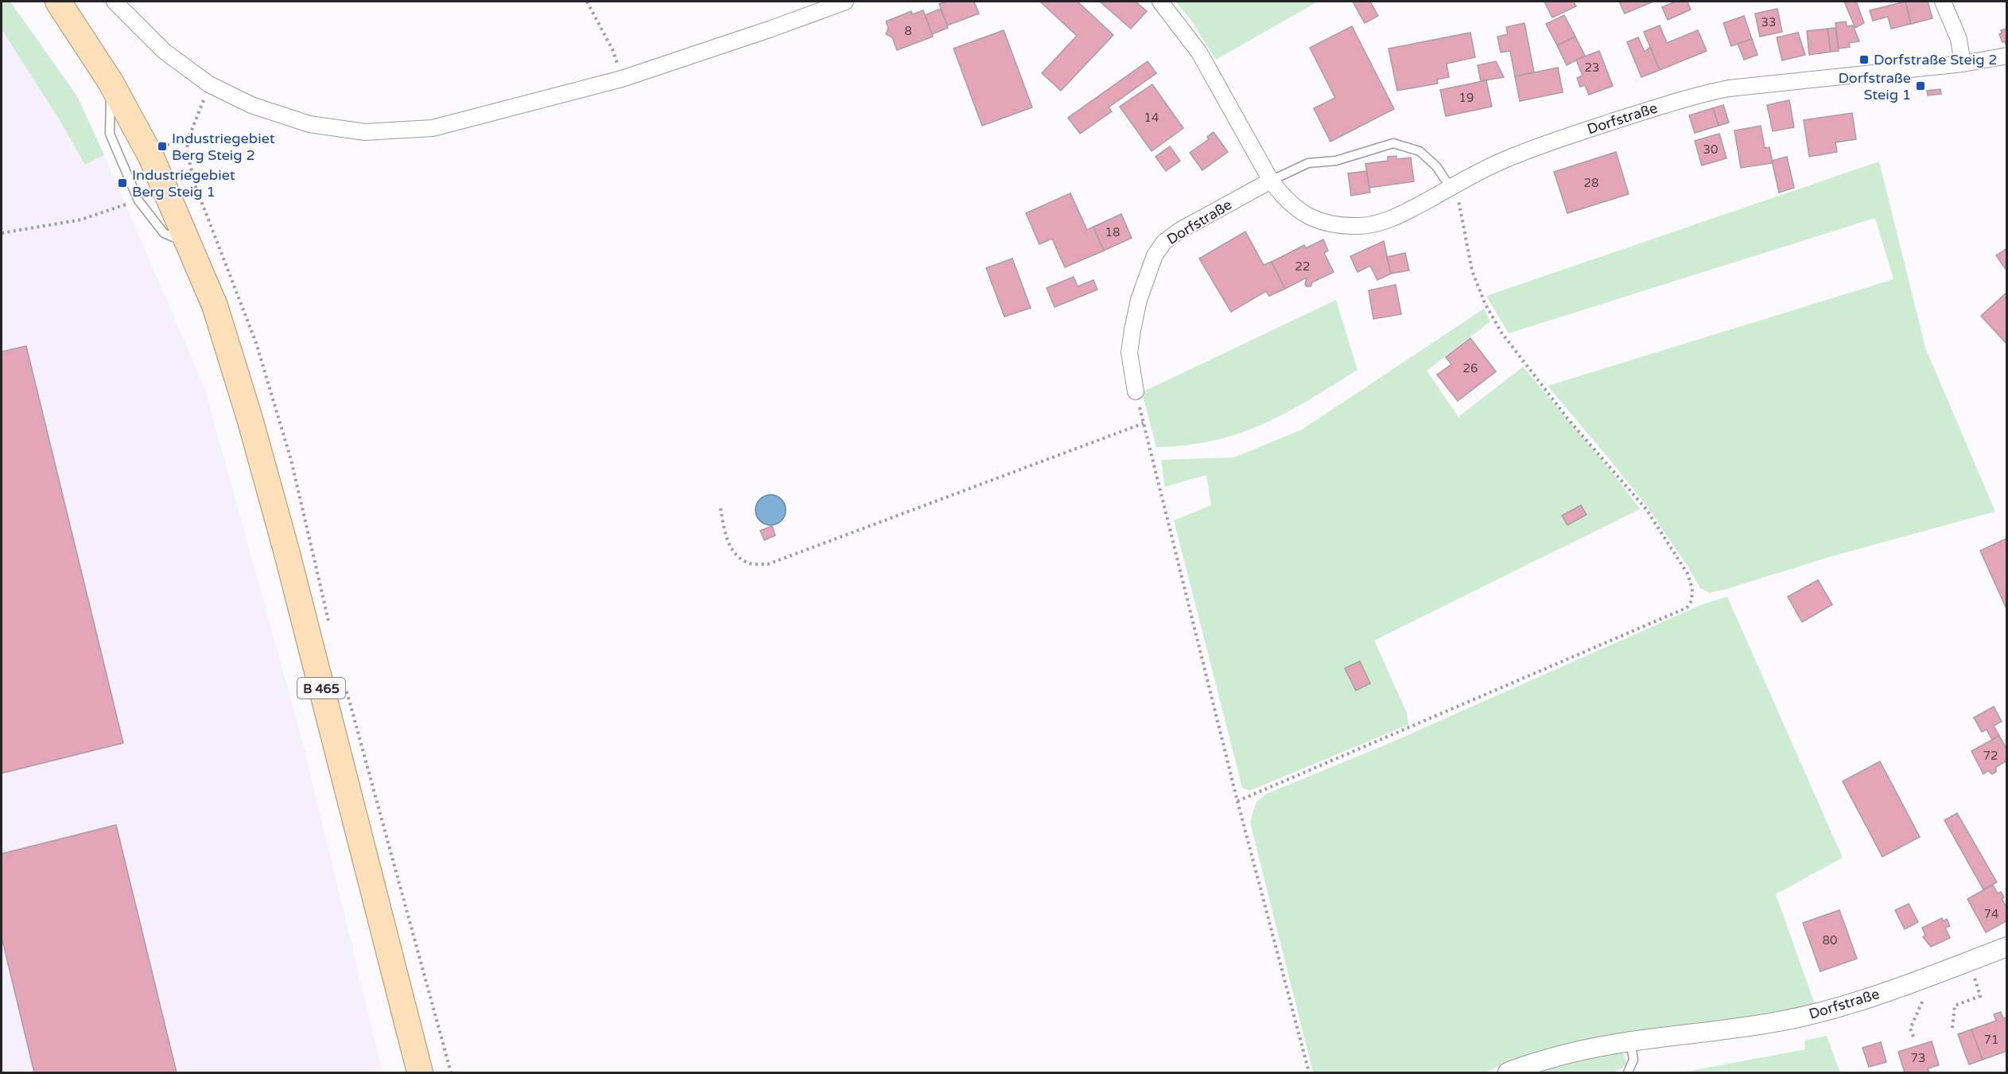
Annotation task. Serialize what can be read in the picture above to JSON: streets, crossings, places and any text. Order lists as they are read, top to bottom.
{
  "streets": {
    "main road": ["B 465"],
    "street": ["Dorfstraße"]
  },
  "places": {
    "transit": [
      "Dorfstraße Steig 2",
      "Dorfstraße Steig 1",
      "Industriegebiet Berg Steig 2",
      "Industriegebiet Berg Steig 1"
    ]
  },
  "house_numbers": [
    "33",
    "8",
    "23",
    "19",
    "14",
    "30",
    "28",
    "18",
    "22",
    "26",
    "72",
    "74",
    "80",
    "71",
    "73"
  ]
}
